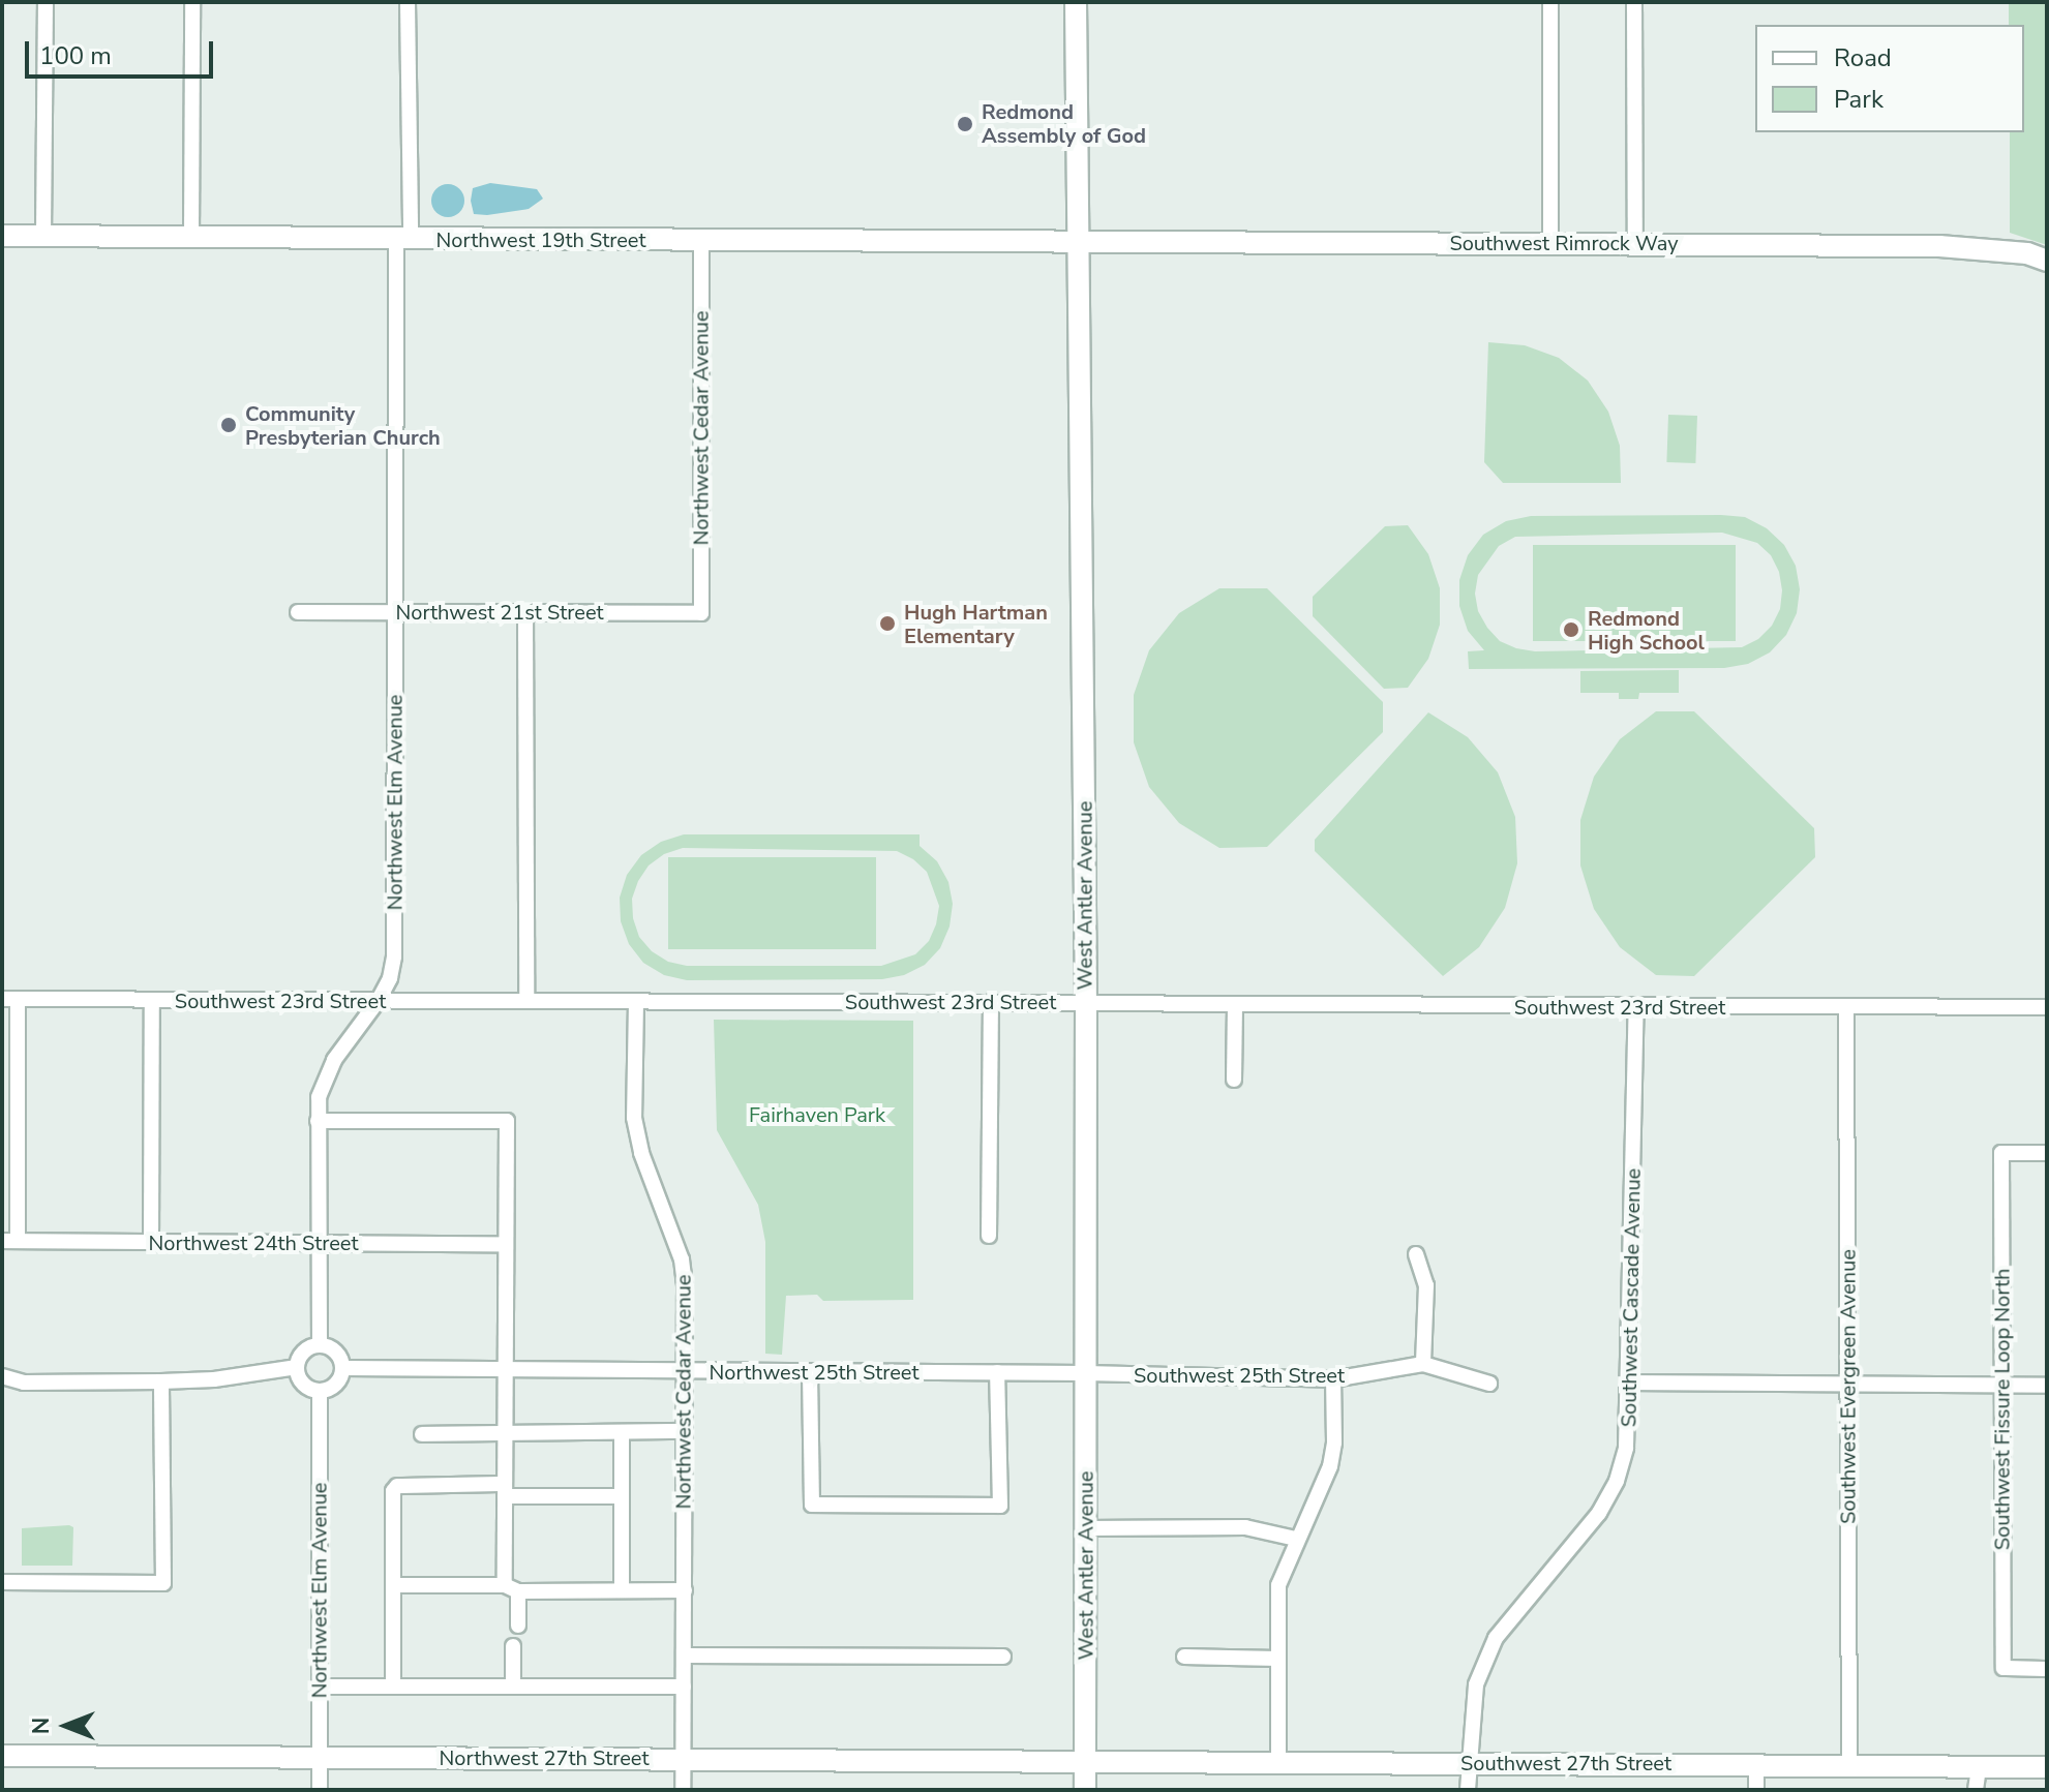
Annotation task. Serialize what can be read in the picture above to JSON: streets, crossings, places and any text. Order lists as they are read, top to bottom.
{
  "streets": {
    "street": [
      "Northwest 19th Street",
      "Southwest Rimrock Way",
      "Northwest Cedar Avenue",
      "Northwest 21st Street",
      "Northwest Elm Avenue",
      "West Antler Avenue",
      "Southwest 23rd Street",
      "Northwest 24th Street",
      "Southwest Cascade Avenue",
      "Northwest 25th Street",
      "Southwest 25th Street",
      "Southwest Evergreen Avenue",
      "Southwest Fissure Loop North",
      "Northwest 27th Street",
      "Southwest 27th Street"
    ]
  },
  "crossings": [
    ["Northwest 19th Street", "Southwest Rimrock Way"],
    ["Northwest 19th Street", "Northwest Cedar Avenue"],
    ["Northwest 19th Street", "Northwest Elm Avenue"],
    ["Northwest 19th Street", "West Antler Avenue"],
    ["Southwest Rimrock Way", "West Antler Avenue"],
    ["Northwest Cedar Avenue", "Northwest 21st Street"],
    ["Northwest Cedar Avenue", "Southwest 23rd Street"],
    ["Northwest Cedar Avenue", "Northwest 25th Street"],
    ["Northwest Cedar Avenue", "Northwest 27th Street"],
    ["Northwest 21st Street", "Northwest Elm Avenue"],
    ["Northwest Elm Avenue", "Southwest 23rd Street"],
    ["Northwest Elm Avenue", "Northwest 24th Street"],
    ["Northwest Elm Avenue", "Northwest 25th Street"],
    ["Northwest Elm Avenue", "Northwest 27th Street"],
    ["West Antler Avenue", "Southwest 23rd Street"],
    ["West Antler Avenue", "Northwest 25th Street"],
    ["West Antler Avenue", "Southwest 25th Street"],
    ["West Antler Avenue", "Northwest 27th Street"],
    ["West Antler Avenue", "Southwest 27th Street"],
    ["Southwest 23rd Street", "Southwest Cascade Avenue"],
    ["Southwest 23rd Street", "Southwest Evergreen Avenue"],
    ["Southwest Cascade Avenue", "Southwest 27th Street"],
    ["Northwest 25th Street", "Southwest 25th Street"],
    ["Southwest Evergreen Avenue", "Southwest 27th Street"],
    ["Northwest 27th Street", "Southwest 27th Street"]
  ],
  "parks": ["Fairhaven Park"],
  "places": [
    "Redmond Assembly of God",
    "Community Presbyterian Church",
    "Hugh Hartman Elementary",
    "Redmond High School"
  ],
  "legend": ["Road", "Park"],
  "scale_bar": "100 m",
  "north": "left"
}
